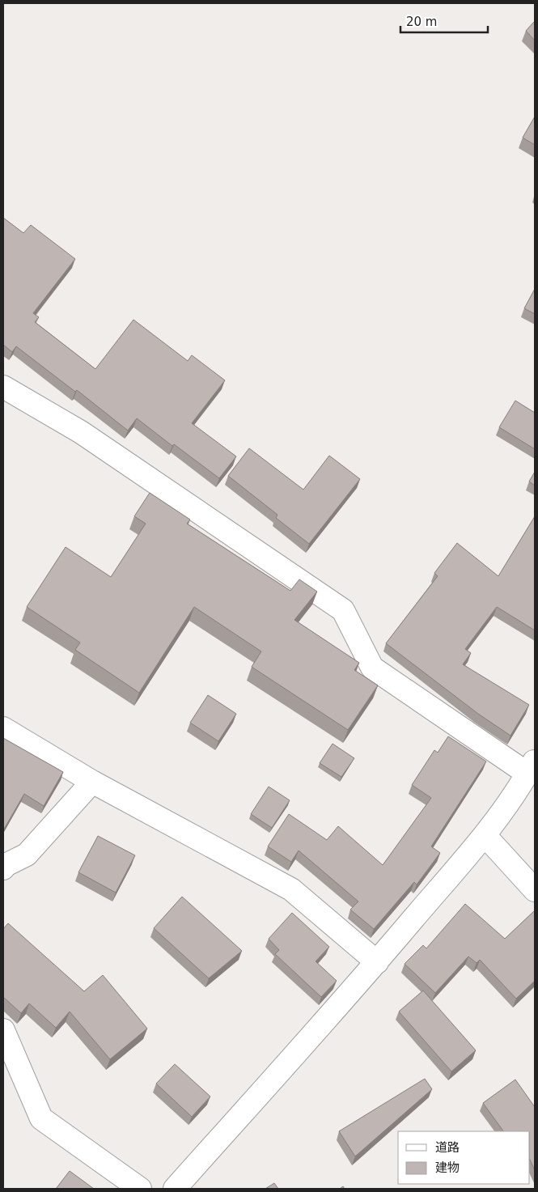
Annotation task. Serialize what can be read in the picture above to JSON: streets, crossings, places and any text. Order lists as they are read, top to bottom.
{
  "legend": ["道路", "建物"],
  "scale_bar": "20 m"
}
